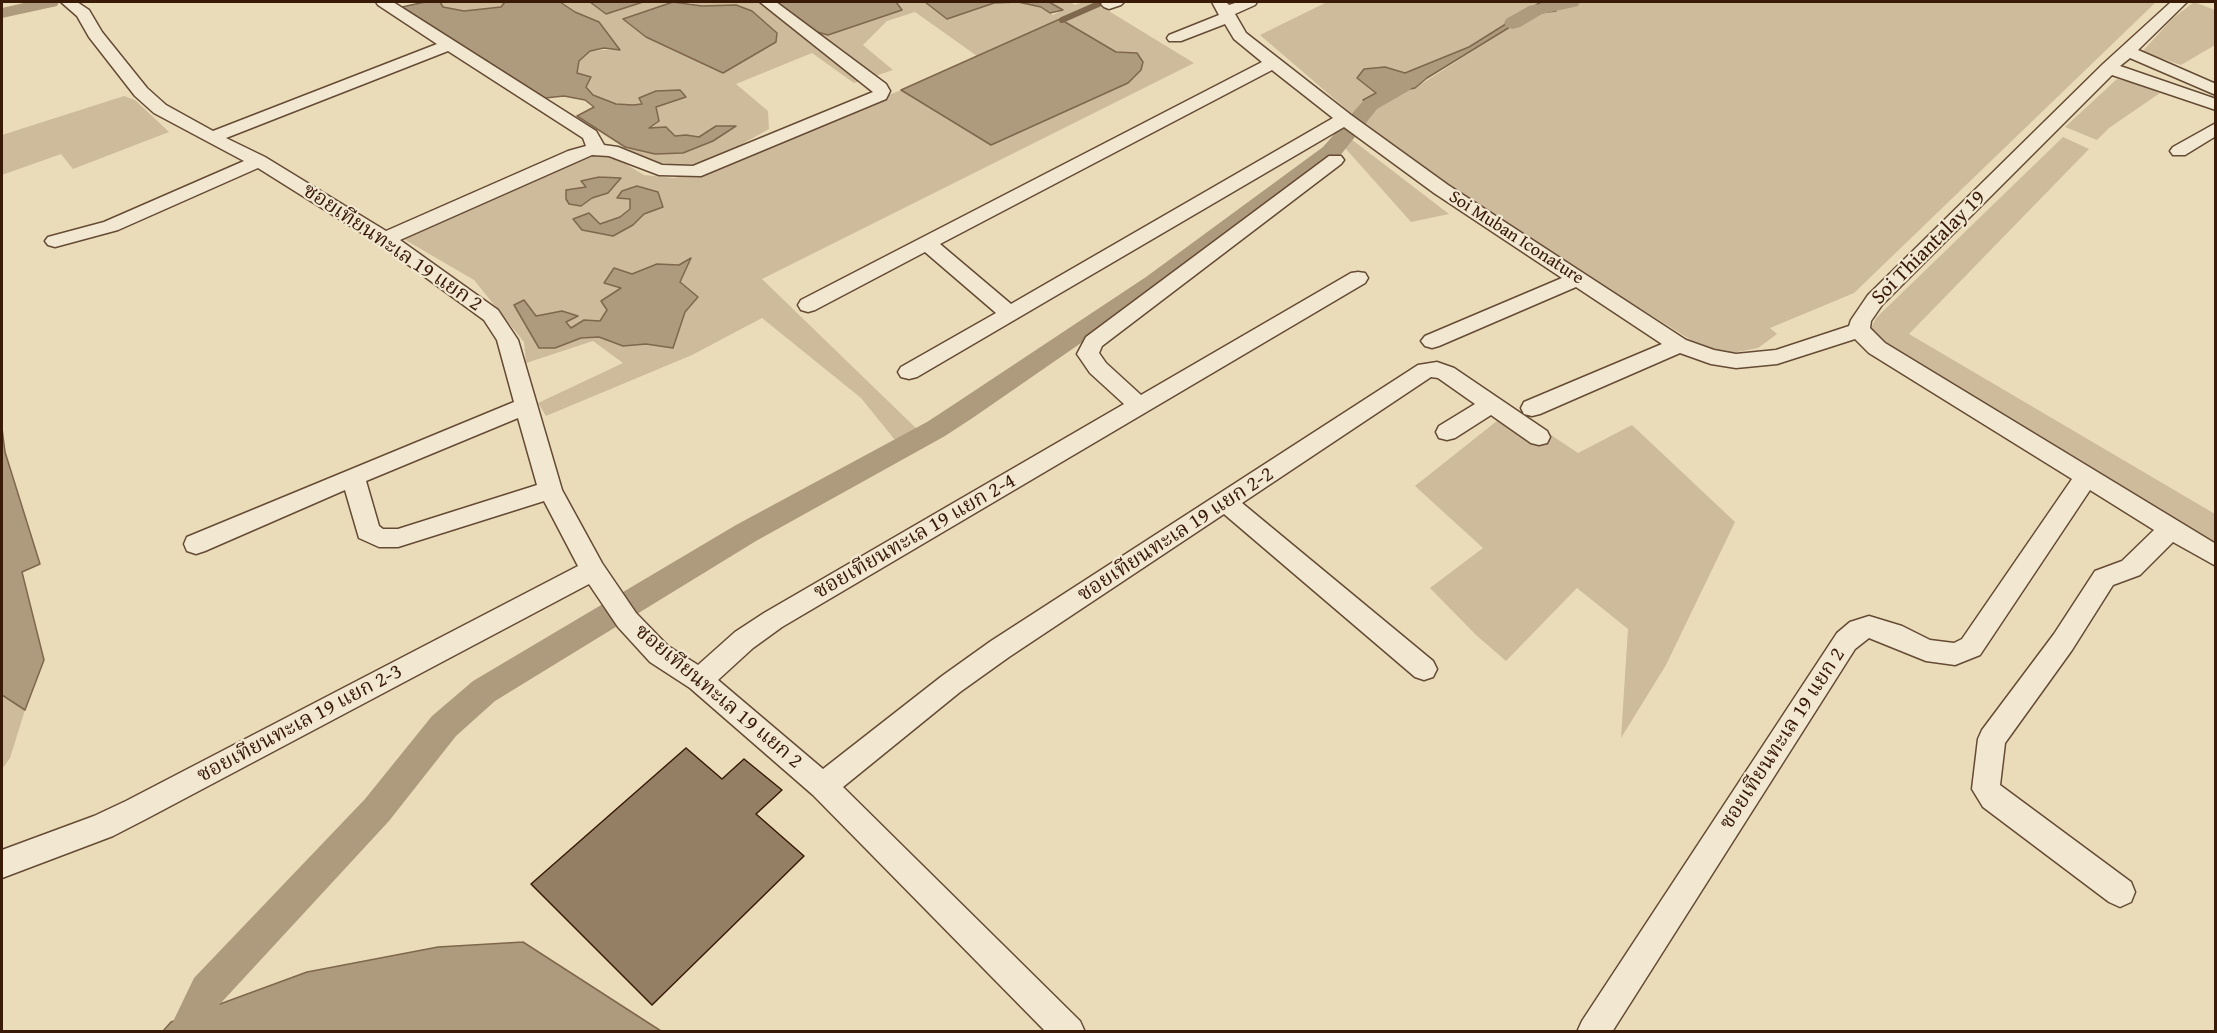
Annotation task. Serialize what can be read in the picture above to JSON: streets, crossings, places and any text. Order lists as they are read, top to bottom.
{
  "streets": {
    "street": [
      "Soi Muban Iconature",
      "ซอยเทียนทะเล 19 แยก 2",
      "Soi Thiantalay 19",
      "ซอยเทียนทะเล 19 แยก 2-2",
      "ซอยเทียนทะเล 19 แยก 2-4",
      "ซอยเทียนทะเล 19 แยก 2-3"
    ]
  },
  "crossings": [
    ["Soi Muban Iconature", "Soi Thiantalay 19"],
    ["ซอยเทียนทะเล 19 แยก 2", "ซอยเทียนทะเล 19 แยก 2-2"],
    ["ซอยเทียนทะเล 19 แยก 2", "ซอยเทียนทะเล 19 แยก 2-4"],
    ["ซอยเทียนทะเล 19 แยก 2", "ซอยเทียนทะเล 19 แยก 2-3"]
  ]
}
